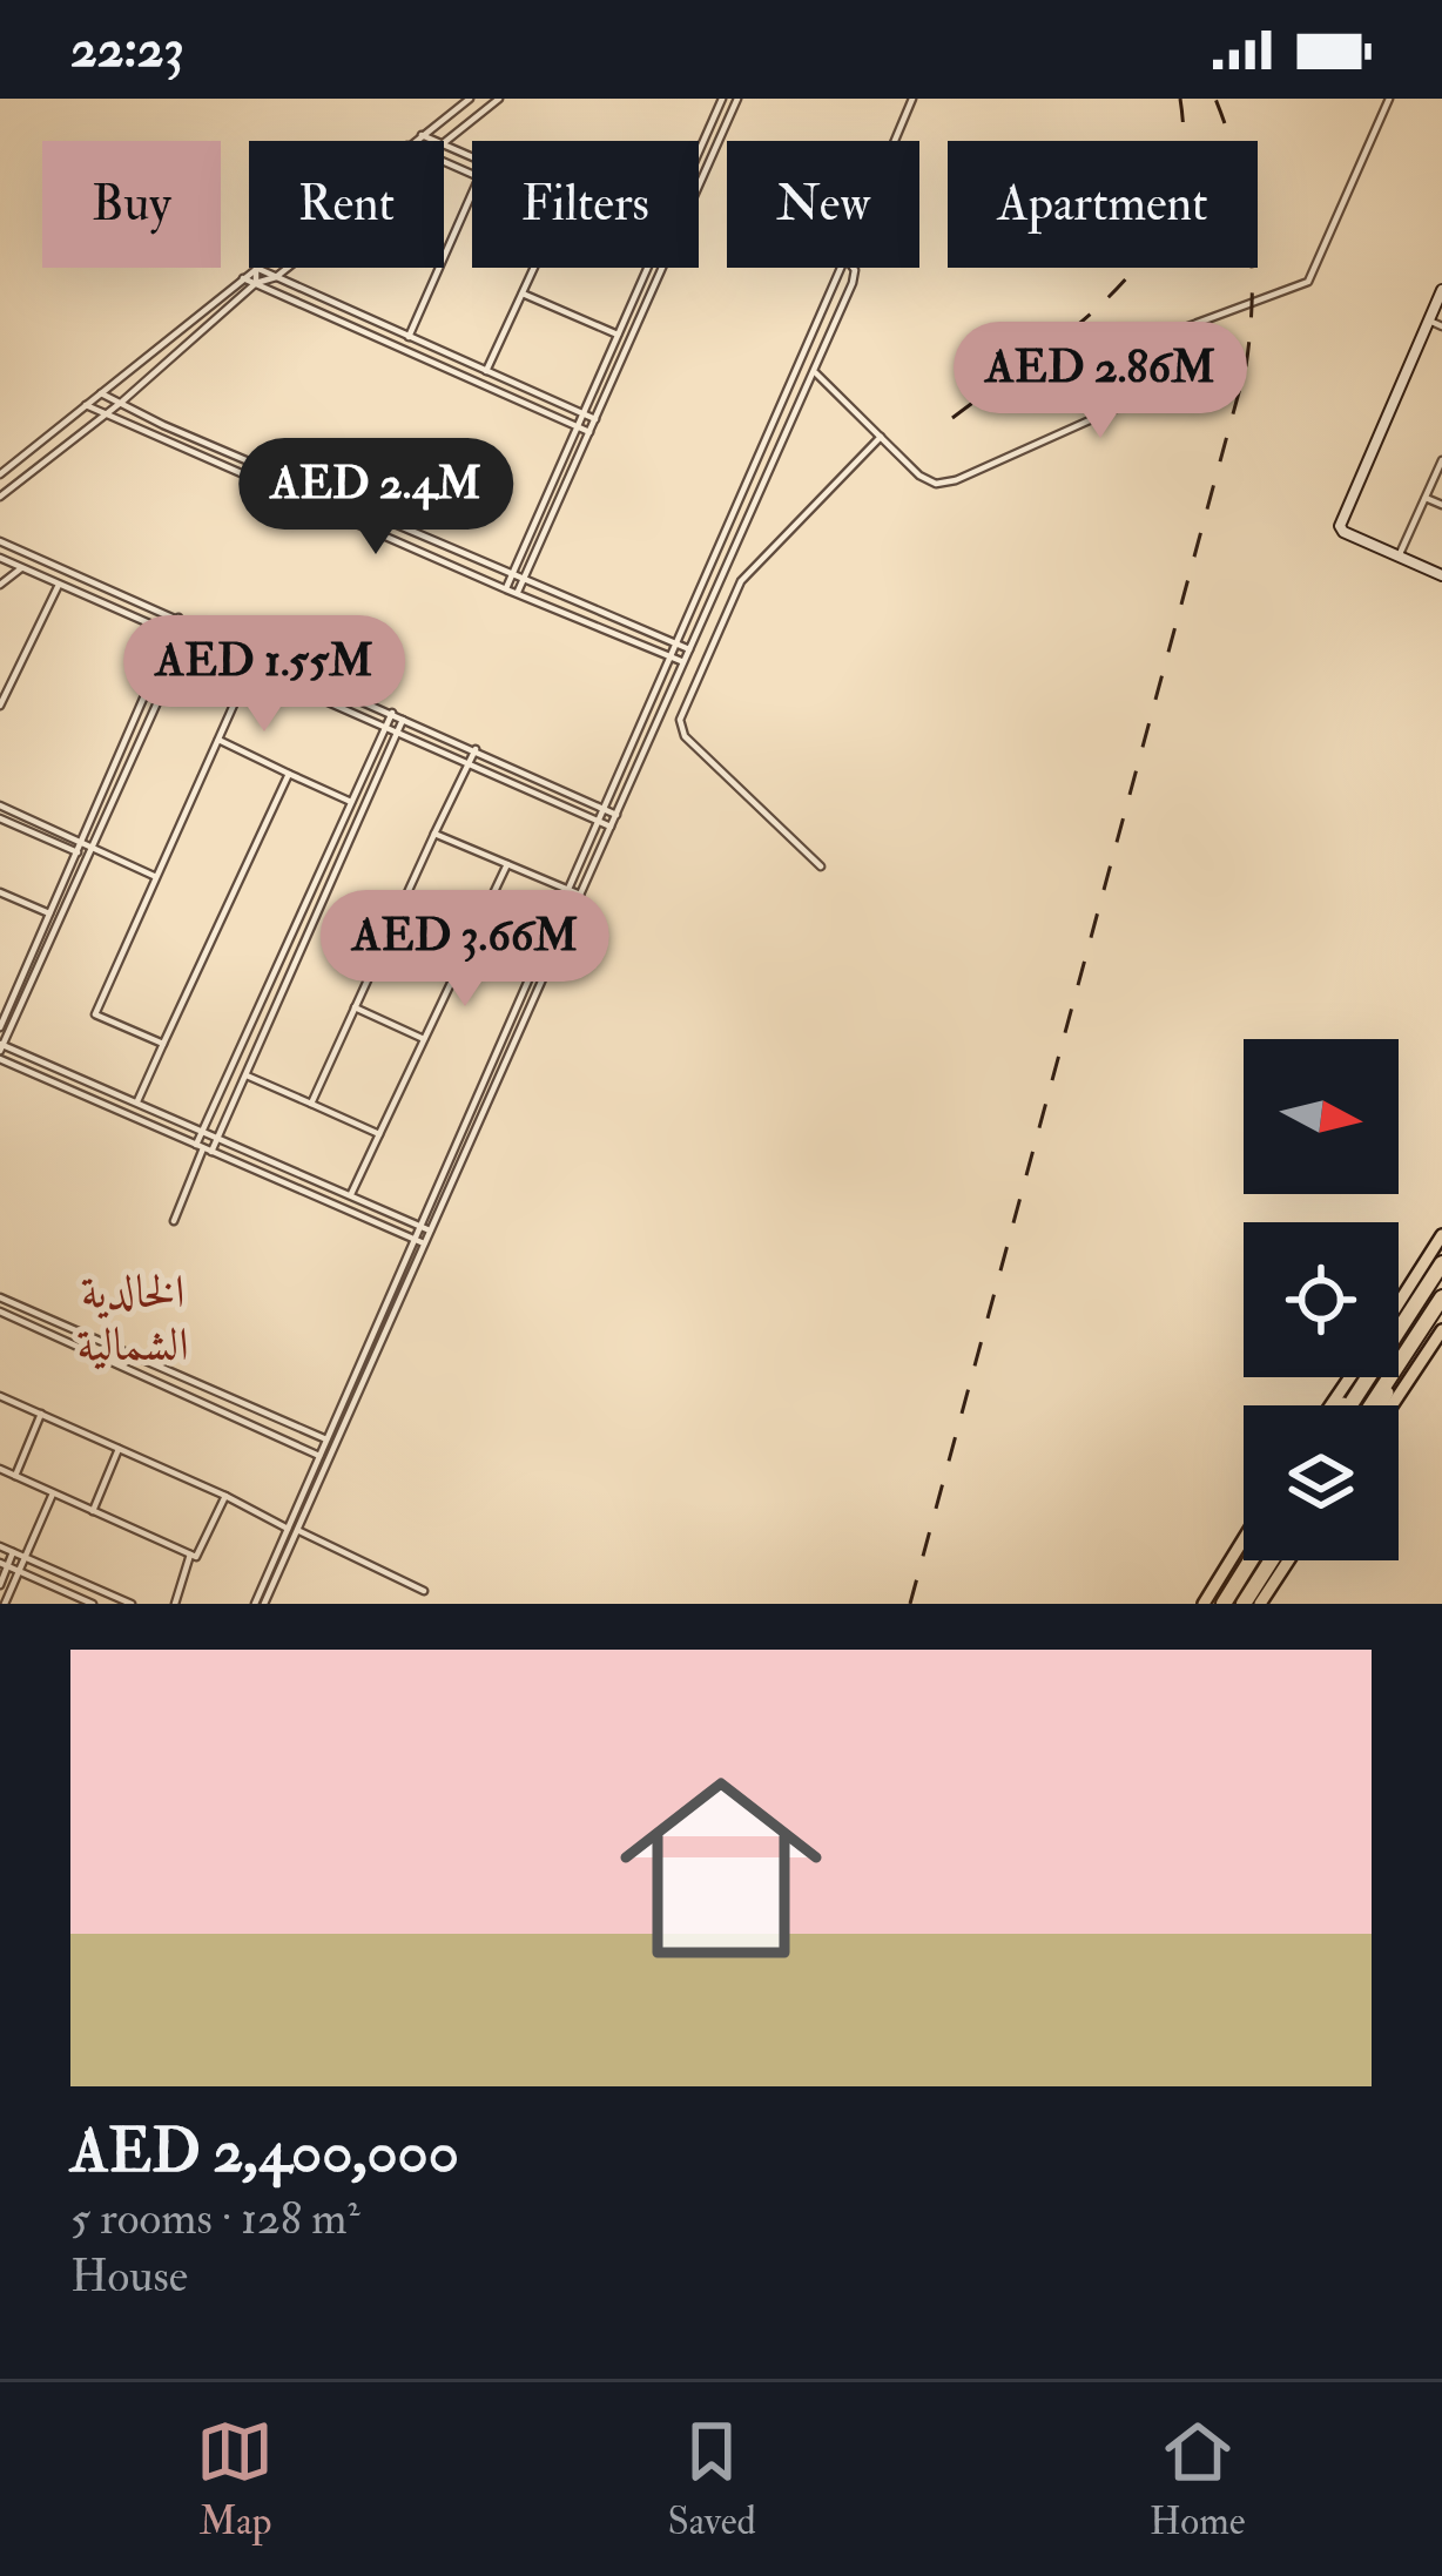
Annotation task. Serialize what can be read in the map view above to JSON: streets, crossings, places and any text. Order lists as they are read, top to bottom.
{
  "districts": ["الخالدية الشمالية"],
  "north": "right",
  "page": {
    "status": "22:23",
    "chip": [
      "Buy",
      "Rent",
      "Filters",
      "New",
      "Apartment"
    ],
    "price": [
      "AED 2.86M",
      "AED 2.4M",
      "AED 1.55M",
      "AED 3.66M"
    ],
    "list": [
      {
        "name": "AED 2,400,000",
        "note": "5 rooms · 128 m² · House"
      }
    ],
    "tabs": ["Map", "Saved", "Home"]
  }
}
